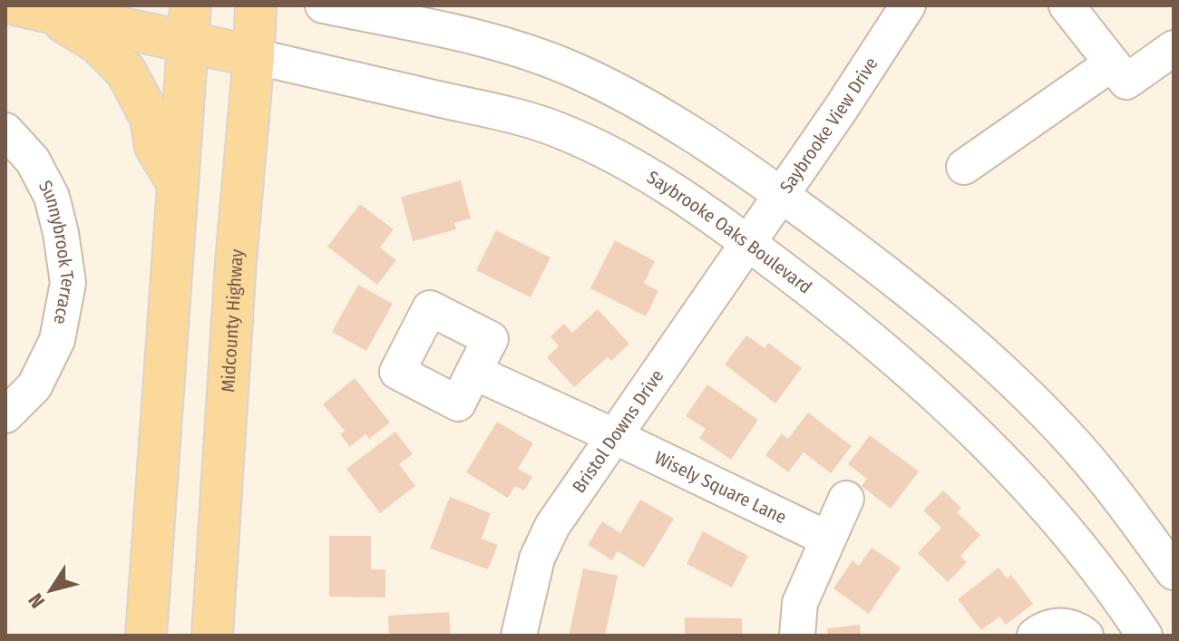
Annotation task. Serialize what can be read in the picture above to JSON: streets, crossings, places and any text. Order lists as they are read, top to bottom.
{
  "streets": {
    "main road": ["Saybrooke Oaks Boulevard", "Midcounty Highway"],
    "street": [
      "Saybrooke View Drive",
      "Sunnybrook Terrace",
      "Bristol Downs Drive",
      "Wisely Square Lane"
    ]
  },
  "crossings": [
    ["Saybrooke View Drive", "Saybrooke Oaks Boulevard"],
    ["Saybrooke View Drive", "Bristol Downs Drive"],
    ["Saybrooke Oaks Boulevard", "Midcounty Highway"],
    ["Saybrooke Oaks Boulevard", "Bristol Downs Drive"],
    ["Bristol Downs Drive", "Wisely Square Lane"]
  ],
  "north": "bottom left"
}
